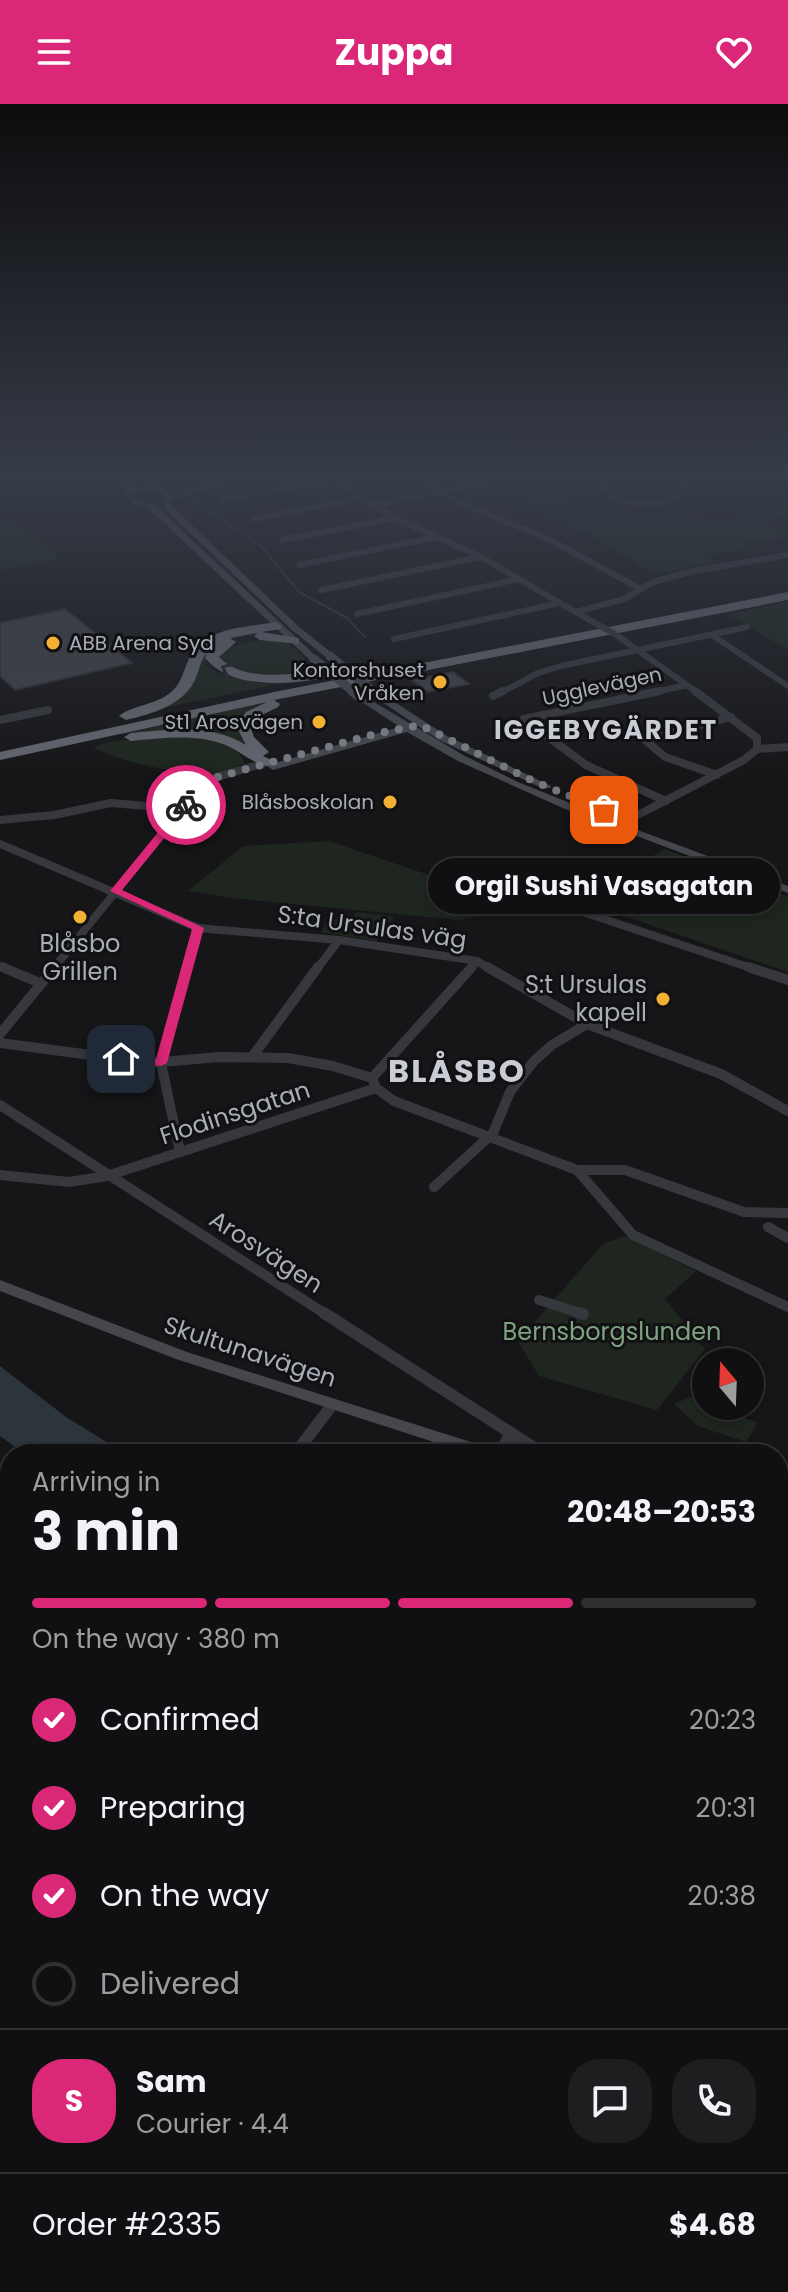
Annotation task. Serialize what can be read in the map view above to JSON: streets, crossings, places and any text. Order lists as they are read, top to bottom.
{
  "streets": {
    "street": [
      "Ugglevägen",
      "S:ta Ursulas väg",
      "Flodinsgatan",
      "Arosvägen",
      "Skultunavägen"
    ]
  },
  "crossings": [
    ["Flodinsgatan", "Arosvägen"]
  ],
  "districts": ["IGGEBYGÄRDET", "BLÅSBO"],
  "parks": ["Bernsborgslunden"],
  "places": [
    "ABB Arena Syd",
    "Kontorshuset Vråken",
    "St1 Arosvägen",
    "Blåsboskolan",
    "Orgil Sushi Vasagatan",
    "Blåsbo Grillen",
    "S:t Ursulas kapell"
  ],
  "north": "top",
  "page": {
    "header": "Zuppa",
    "bubble": "Orgil Sushi Vasagatan",
    "heading": ["3 min", "Arriving in", "20:48–20:53"],
    "panel": [
      "Sam",
      "Courier · 4.4",
      "Order #2335",
      "$4.68"
    ],
    "bar": "On the way · 380 m",
    "list": [
      ["Confirmed", "20:23"],
      ["Preparing", "20:31"],
      ["On the way", "20:38"],
      "Delivered"
    ],
    "round": "S"
  }
}
